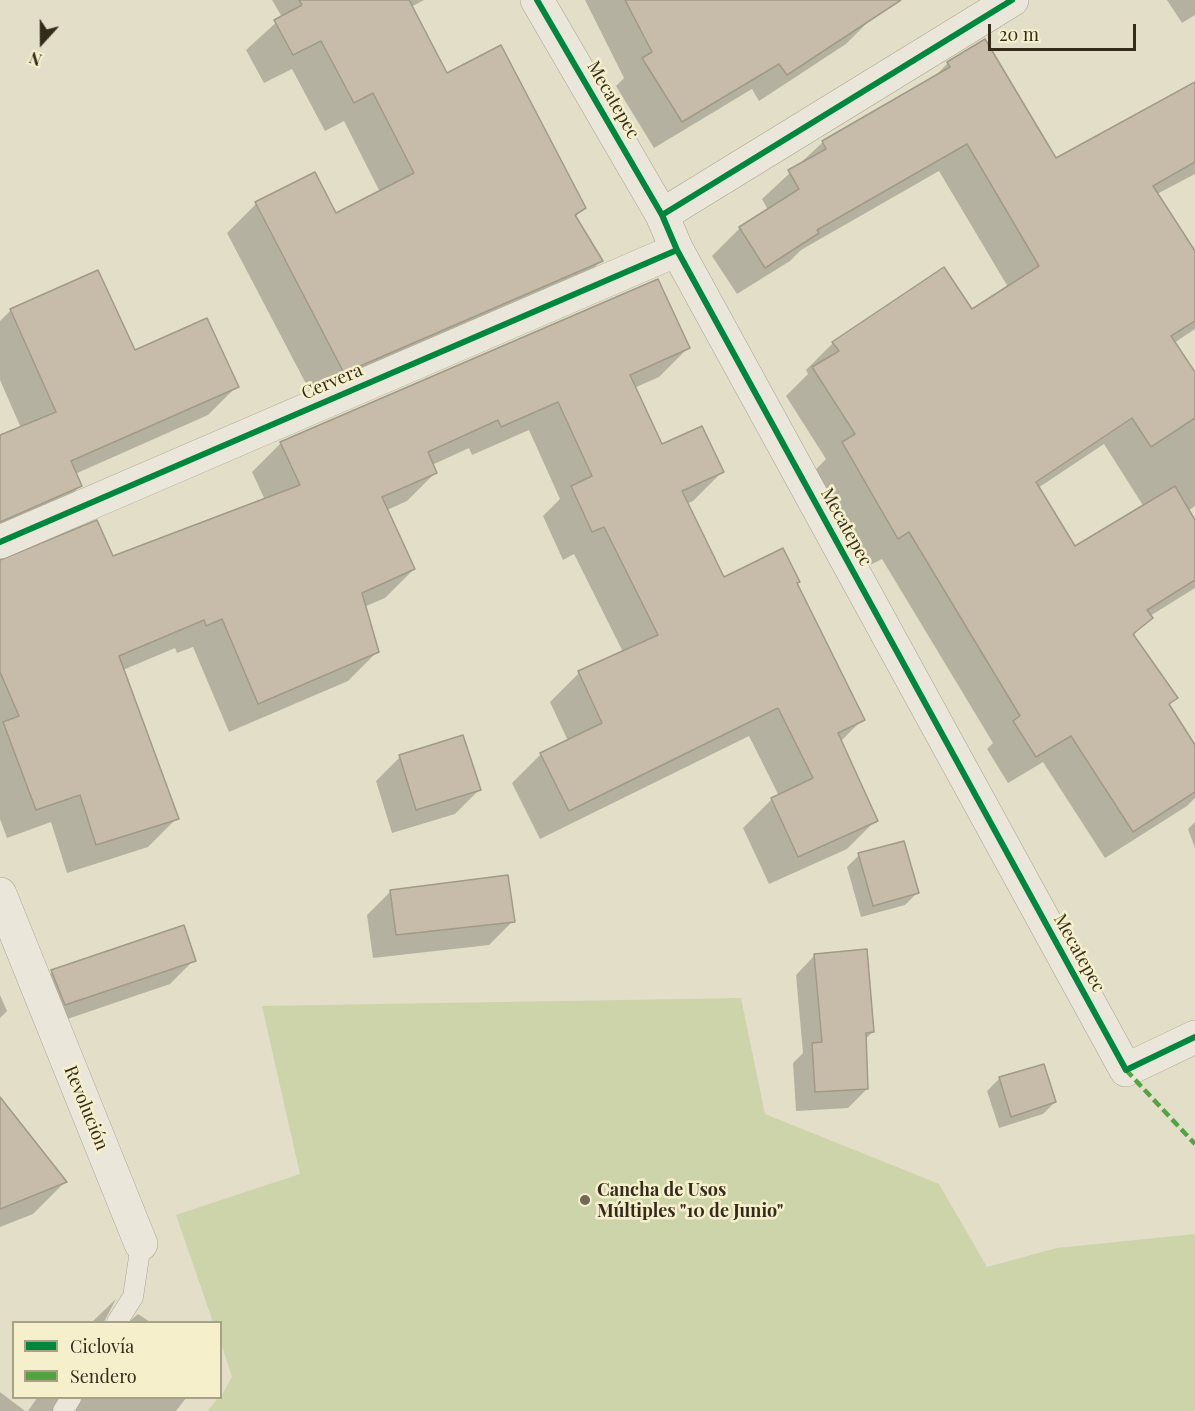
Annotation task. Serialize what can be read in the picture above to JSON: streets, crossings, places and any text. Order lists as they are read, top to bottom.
{
  "streets": {
    "street": ["Mecatepec", "Cervera", "Revolución"]
  },
  "crossings": [
    ["Mecatepec", "Cervera"]
  ],
  "places": ["Cancha de Usos Múltiples \"10 de Junio\""],
  "legend": ["Ciclovía", "Sendero"],
  "scale_bar": "20 m",
  "north": "bottom"
}
